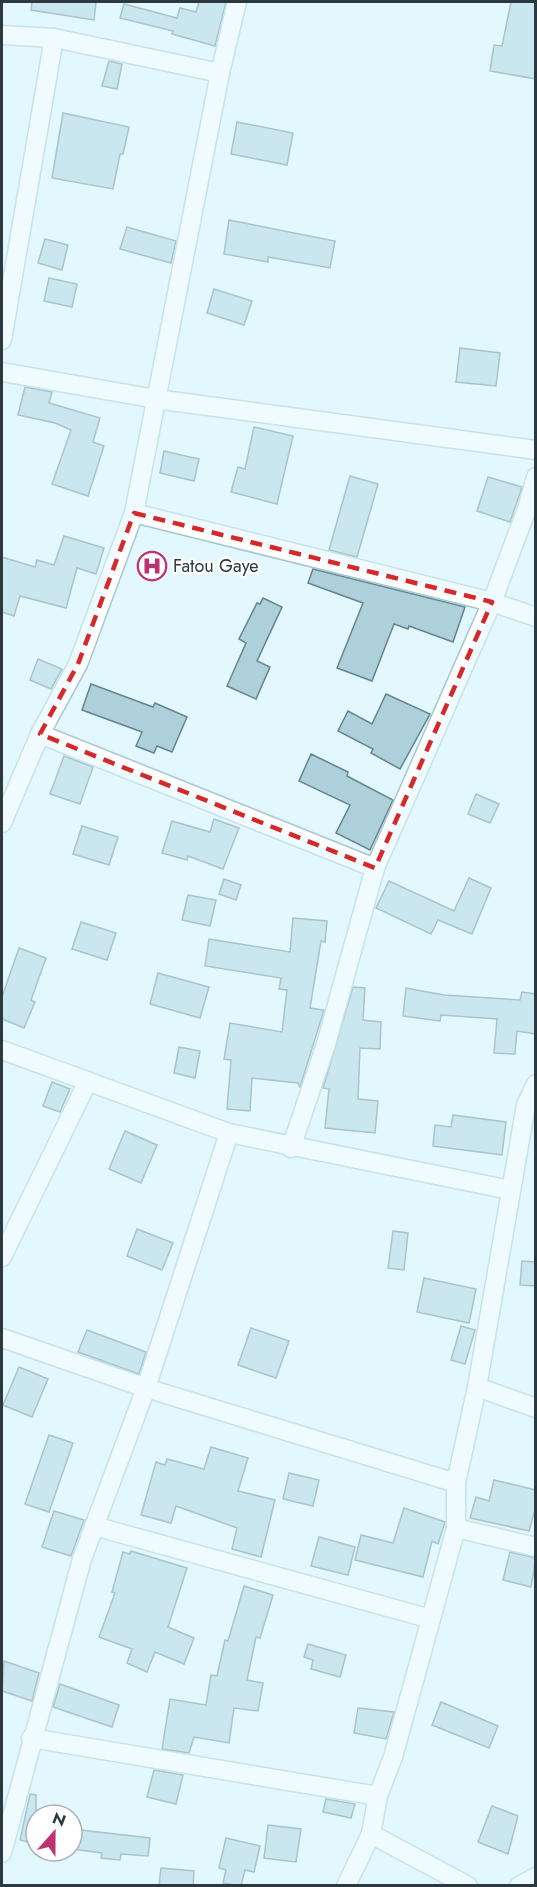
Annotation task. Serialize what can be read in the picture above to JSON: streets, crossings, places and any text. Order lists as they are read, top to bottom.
{
  "places": {
    "hospital": ["Fatou Gaye"]
  },
  "north": "top"
}
